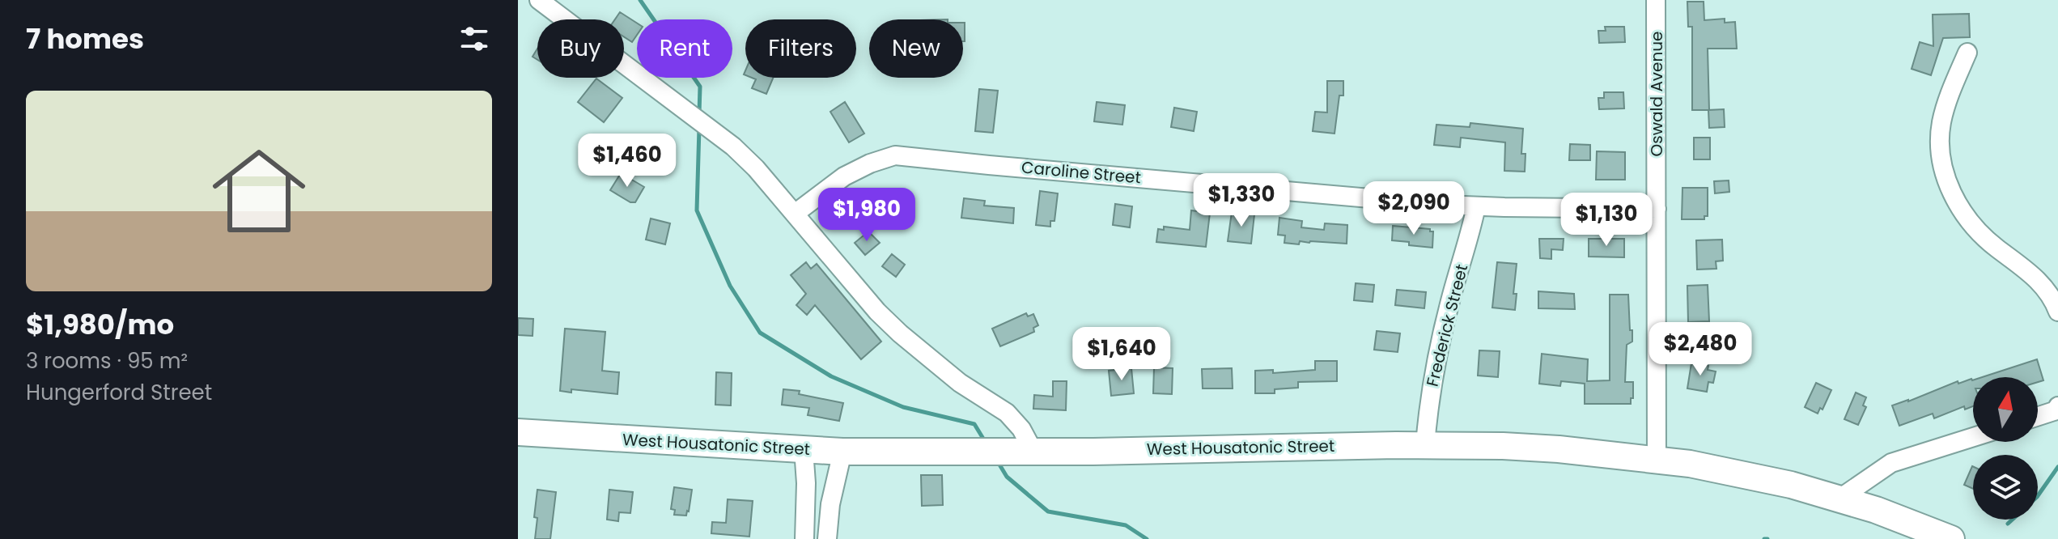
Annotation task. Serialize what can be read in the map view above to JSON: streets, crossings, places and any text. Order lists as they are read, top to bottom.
{
  "streets": {
    "highway": ["West Housatonic Street"],
    "street": ["Oswald Avenue", "Caroline Street", "Frederick Street"]
  },
  "crossings": [
    ["Oswald Avenue", "Caroline Street"],
    ["Oswald Avenue", "West Housatonic Street"],
    ["Caroline Street", "Frederick Street"],
    ["Frederick Street", "West Housatonic Street"]
  ],
  "north": "top",
  "page": {
    "heading": "7 homes",
    "chip": [
      "Buy",
      "Rent",
      "Filters",
      "New"
    ],
    "list": [
      {
        "name": "$1,980/mo",
        "note": "3 rooms · 95 m² · Hungerford Street"
      }
    ],
    "price": [
      "$1,460",
      "$1,330",
      "$2,090",
      "$1,980",
      "$1,130",
      "$2,480",
      "$1,640"
    ]
  }
}
